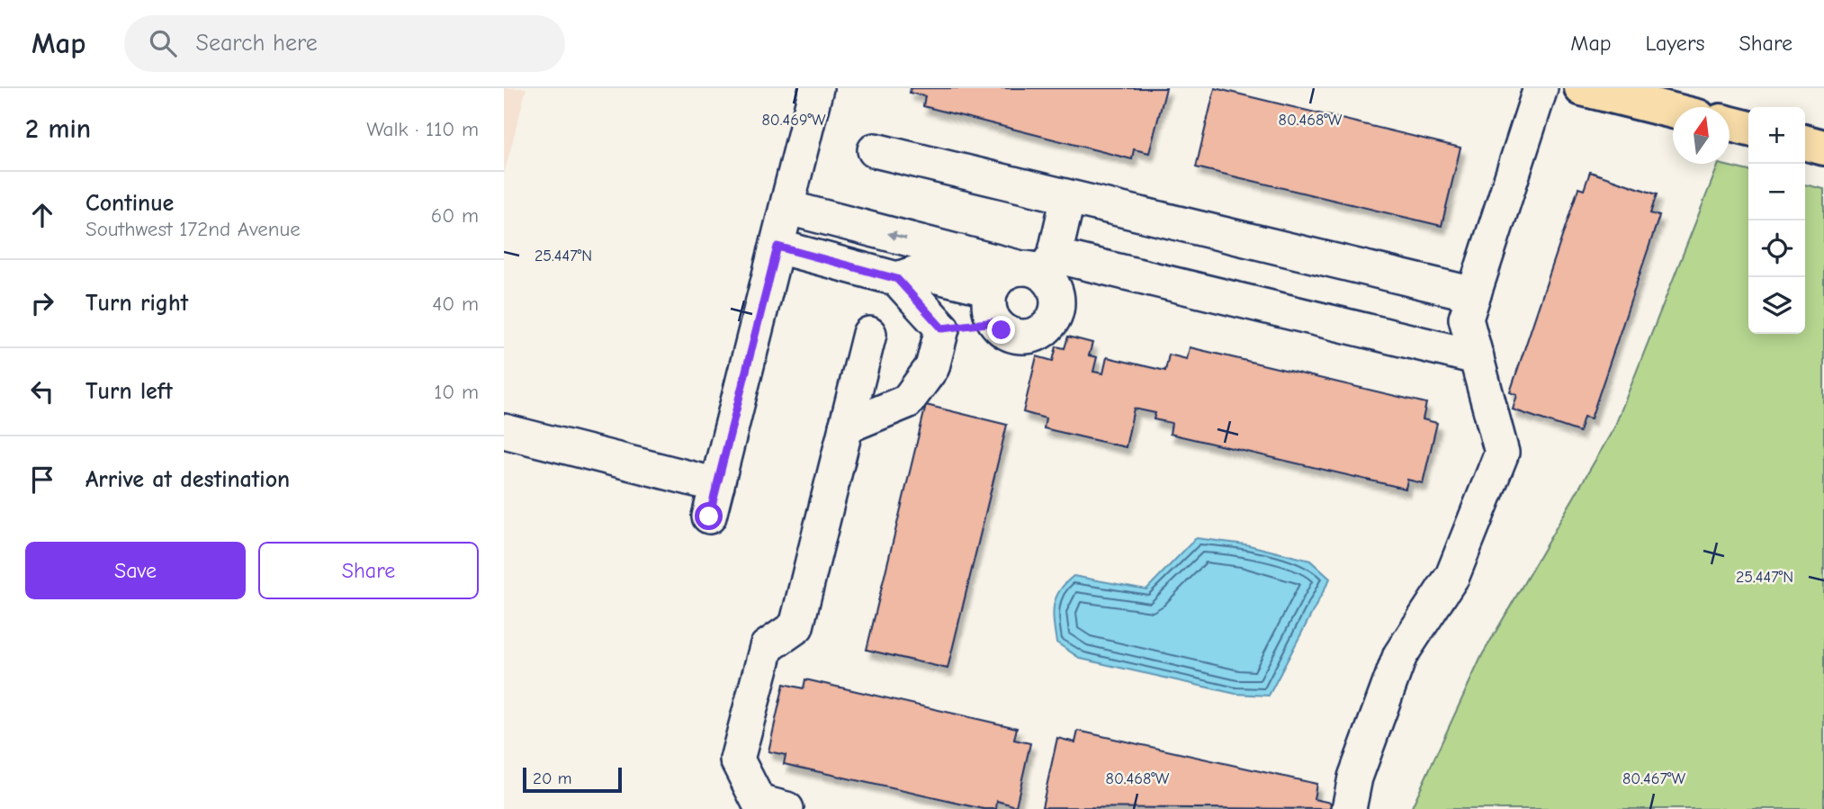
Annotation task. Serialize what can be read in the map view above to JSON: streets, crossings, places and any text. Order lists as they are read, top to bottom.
{
  "scale_bar": "20 m",
  "north": "top",
  "page": {
    "header": "Map",
    "search": "Search here",
    "nav": ["Map", "Layers", "Share"],
    "heading": ["2 min", "Walk · 110 m"],
    "map_buttons": ["+", "−"],
    "list": [
      ["Continue", "Southwest 172nd Avenue", "60 m"],
      ["Turn right", "40 m"],
      ["Turn left", "10 m"],
      "Arrive at destination"
    ],
    "buttons": ["Save", "Share"],
    "scale": "20 m"
  },
  "coordinates": [
    "80.469°W",
    "80.468°W",
    "25.447°N",
    "80.467°W"
  ]
}
